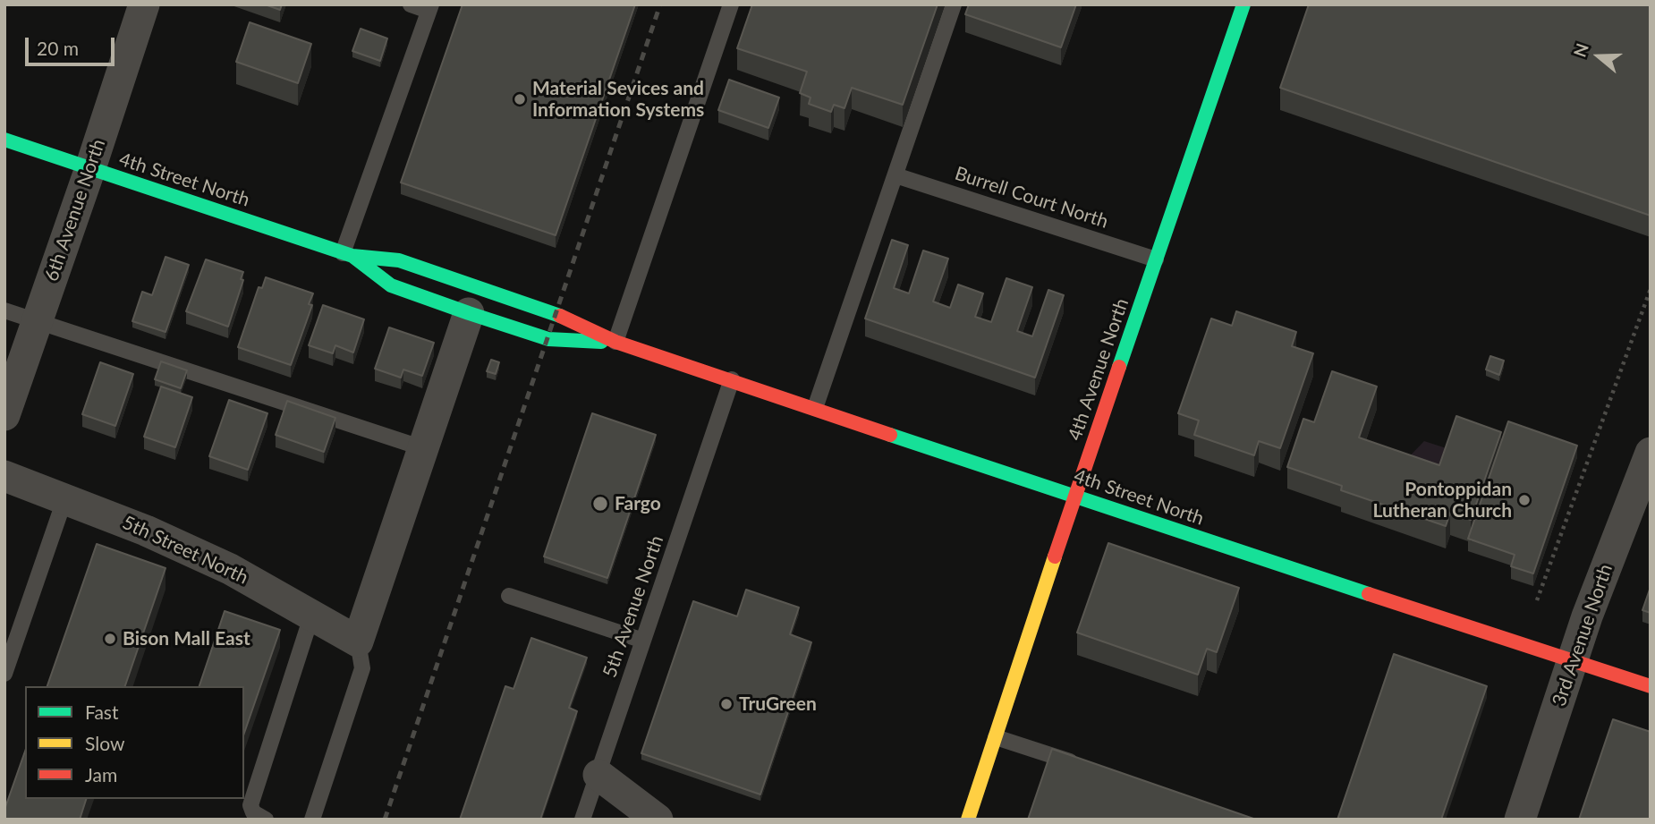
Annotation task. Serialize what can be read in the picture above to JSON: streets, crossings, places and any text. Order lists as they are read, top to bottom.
{
  "streets": {
    "street": [
      "4th Street North",
      "6th Avenue North",
      "4th Avenue North",
      "5th Street North",
      "3rd Avenue North"
    ],
    "lane": ["Burrell Court North", "5th Avenue North"]
  },
  "crossings": [
    ["4th Street North", "6th Avenue North"],
    ["4th Street North", "4th Avenue North"],
    ["4th Street North", "5th Avenue North"],
    ["4th Street North", "3rd Avenue North"],
    ["Burrell Court North", "4th Avenue North"]
  ],
  "places": [
    "Material Sevices and Information Systems",
    "Pontoppidan Lutheran Church",
    "Fargo",
    "Bison Mall East",
    "TruGreen"
  ],
  "legend": ["Fast", "Slow", "Jam"],
  "scale_bar": "20 m",
  "north": "left"
}
